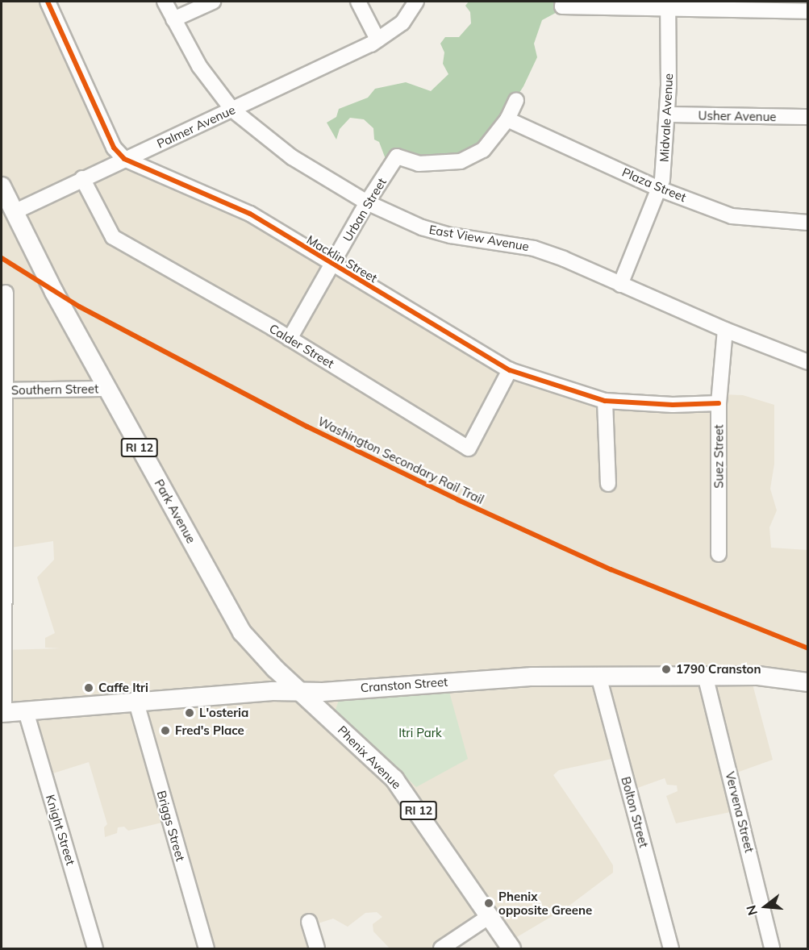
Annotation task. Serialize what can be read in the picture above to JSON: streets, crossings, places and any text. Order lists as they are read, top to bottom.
{
  "streets": {
    "main road": [
      "RI 12",
      "Park Avenue",
      "Cranston Street",
      "Phenix Avenue"
    ],
    "street": [
      "Usher Avenue",
      "Midvale Avenue",
      "Palmer Avenue",
      "Plaza Street",
      "Urban Street",
      "East View Avenue",
      "Macklin Street",
      "Calder Street",
      "Southern Street",
      "Suez Street",
      "Bolton Street",
      "Vervena Street",
      "Briggs Street",
      "Knight Street"
    ],
    "cycle path": ["Washington Secondary Rail Trail"]
  },
  "crossings": [
    ["Usher Avenue", "Midvale Avenue"],
    ["Midvale Avenue", "Plaza Street"],
    ["Midvale Avenue", "East View Avenue"],
    ["Palmer Avenue", "East View Avenue"],
    ["Palmer Avenue", "Macklin Street"],
    ["Palmer Avenue", "Calder Street"],
    ["Palmer Avenue", "Park Avenue"],
    ["Plaza Street", "Urban Street"],
    ["Urban Street", "East View Avenue"],
    ["Urban Street", "Macklin Street"],
    ["Urban Street", "Calder Street"],
    ["East View Avenue", "Suez Street"],
    ["Macklin Street", "Calder Street"],
    ["Macklin Street", "Suez Street"],
    ["Southern Street", "Park Avenue"],
    ["Park Avenue", "Cranston Street"],
    ["Park Avenue", "Phenix Avenue"],
    ["Cranston Street", "Phenix Avenue"],
    ["Cranston Street", "Bolton Street"],
    ["Cranston Street", "Vervena Street"],
    ["Cranston Street", "Briggs Street"],
    ["Cranston Street", "Knight Street"]
  ],
  "parks": ["Itri Park"],
  "places": [
    "1790 Cranston",
    "Caffe Itri",
    "L'osteria",
    "Fred's Place",
    "Phenix opposite Greene"
  ],
  "north": "left"
}
